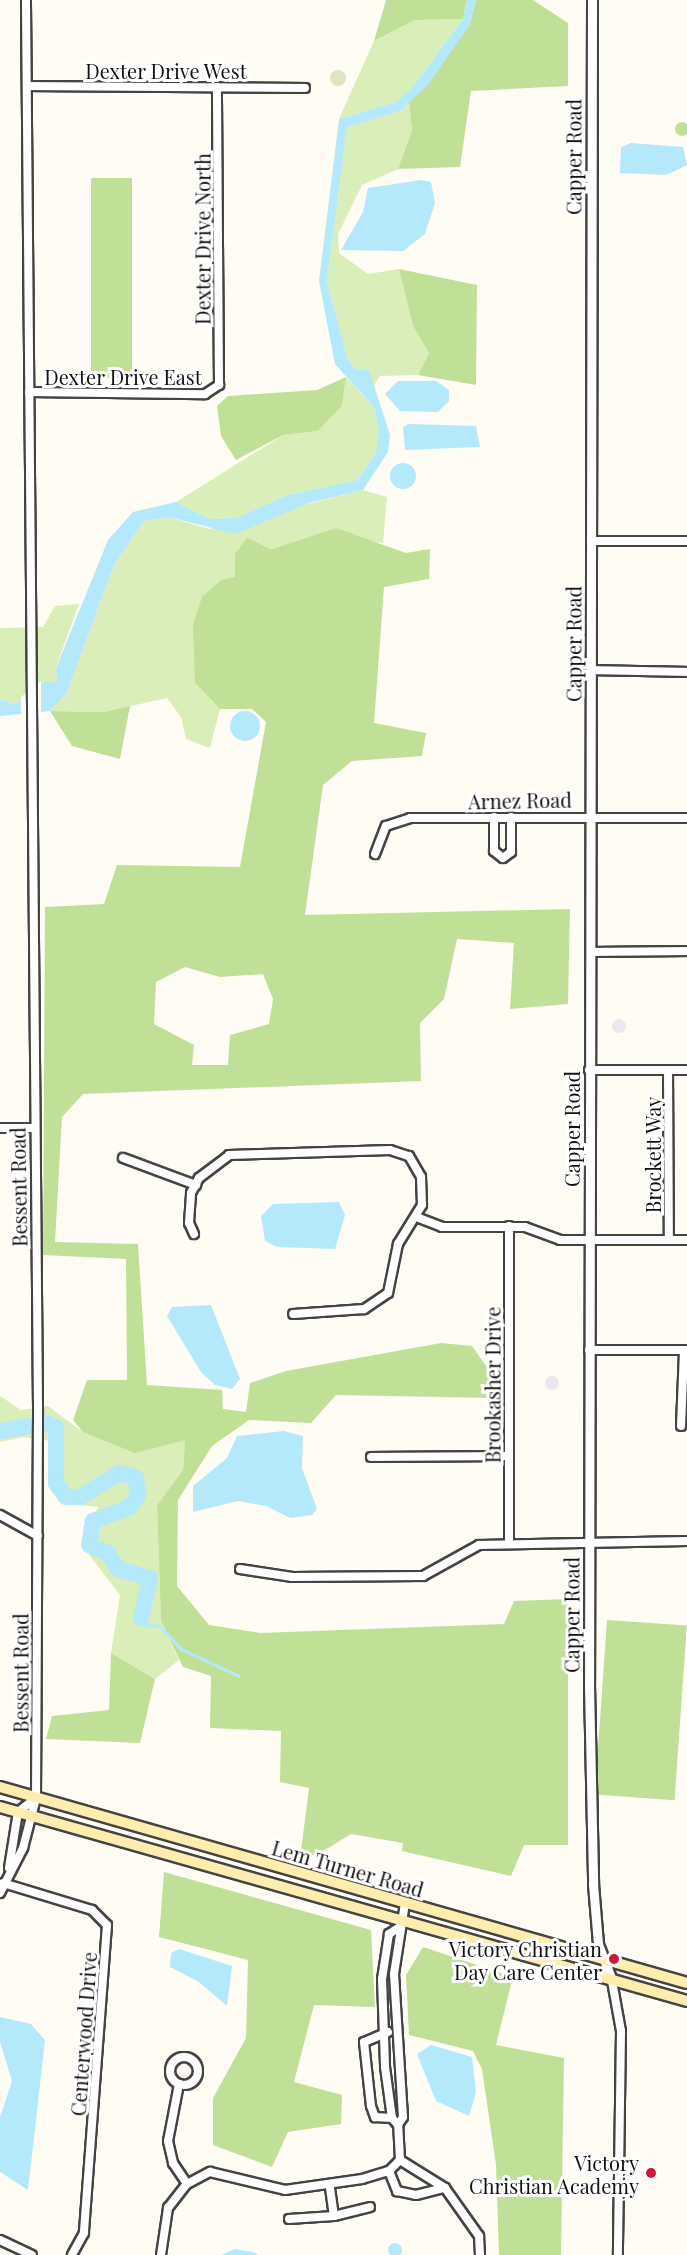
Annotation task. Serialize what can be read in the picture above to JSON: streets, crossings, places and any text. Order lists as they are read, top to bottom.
{
  "streets": {
    "main road": ["Lem Turner Road"],
    "street": [
      "Dexter Drive West",
      "Capper Road",
      "Dexter Drive North",
      "Dexter Drive East",
      "Arnez Road",
      "Brockett Way",
      "Bessent Road",
      "Brookasher Drive",
      "Centerwood Drive"
    ]
  },
  "crossings": [
    ["Dexter Drive West", "Dexter Drive North"],
    ["Dexter Drive West", "Bessent Road"],
    ["Capper Road", "Arnez Road"],
    ["Capper Road", "Lem Turner Road"],
    ["Dexter Drive North", "Dexter Drive East"],
    ["Dexter Drive East", "Bessent Road"],
    ["Bessent Road", "Lem Turner Road"],
    ["Bessent Road", "Centerwood Drive"]
  ],
  "places": ["Victory Christian Day Care Center", "Victory Christian Academy"]
}
